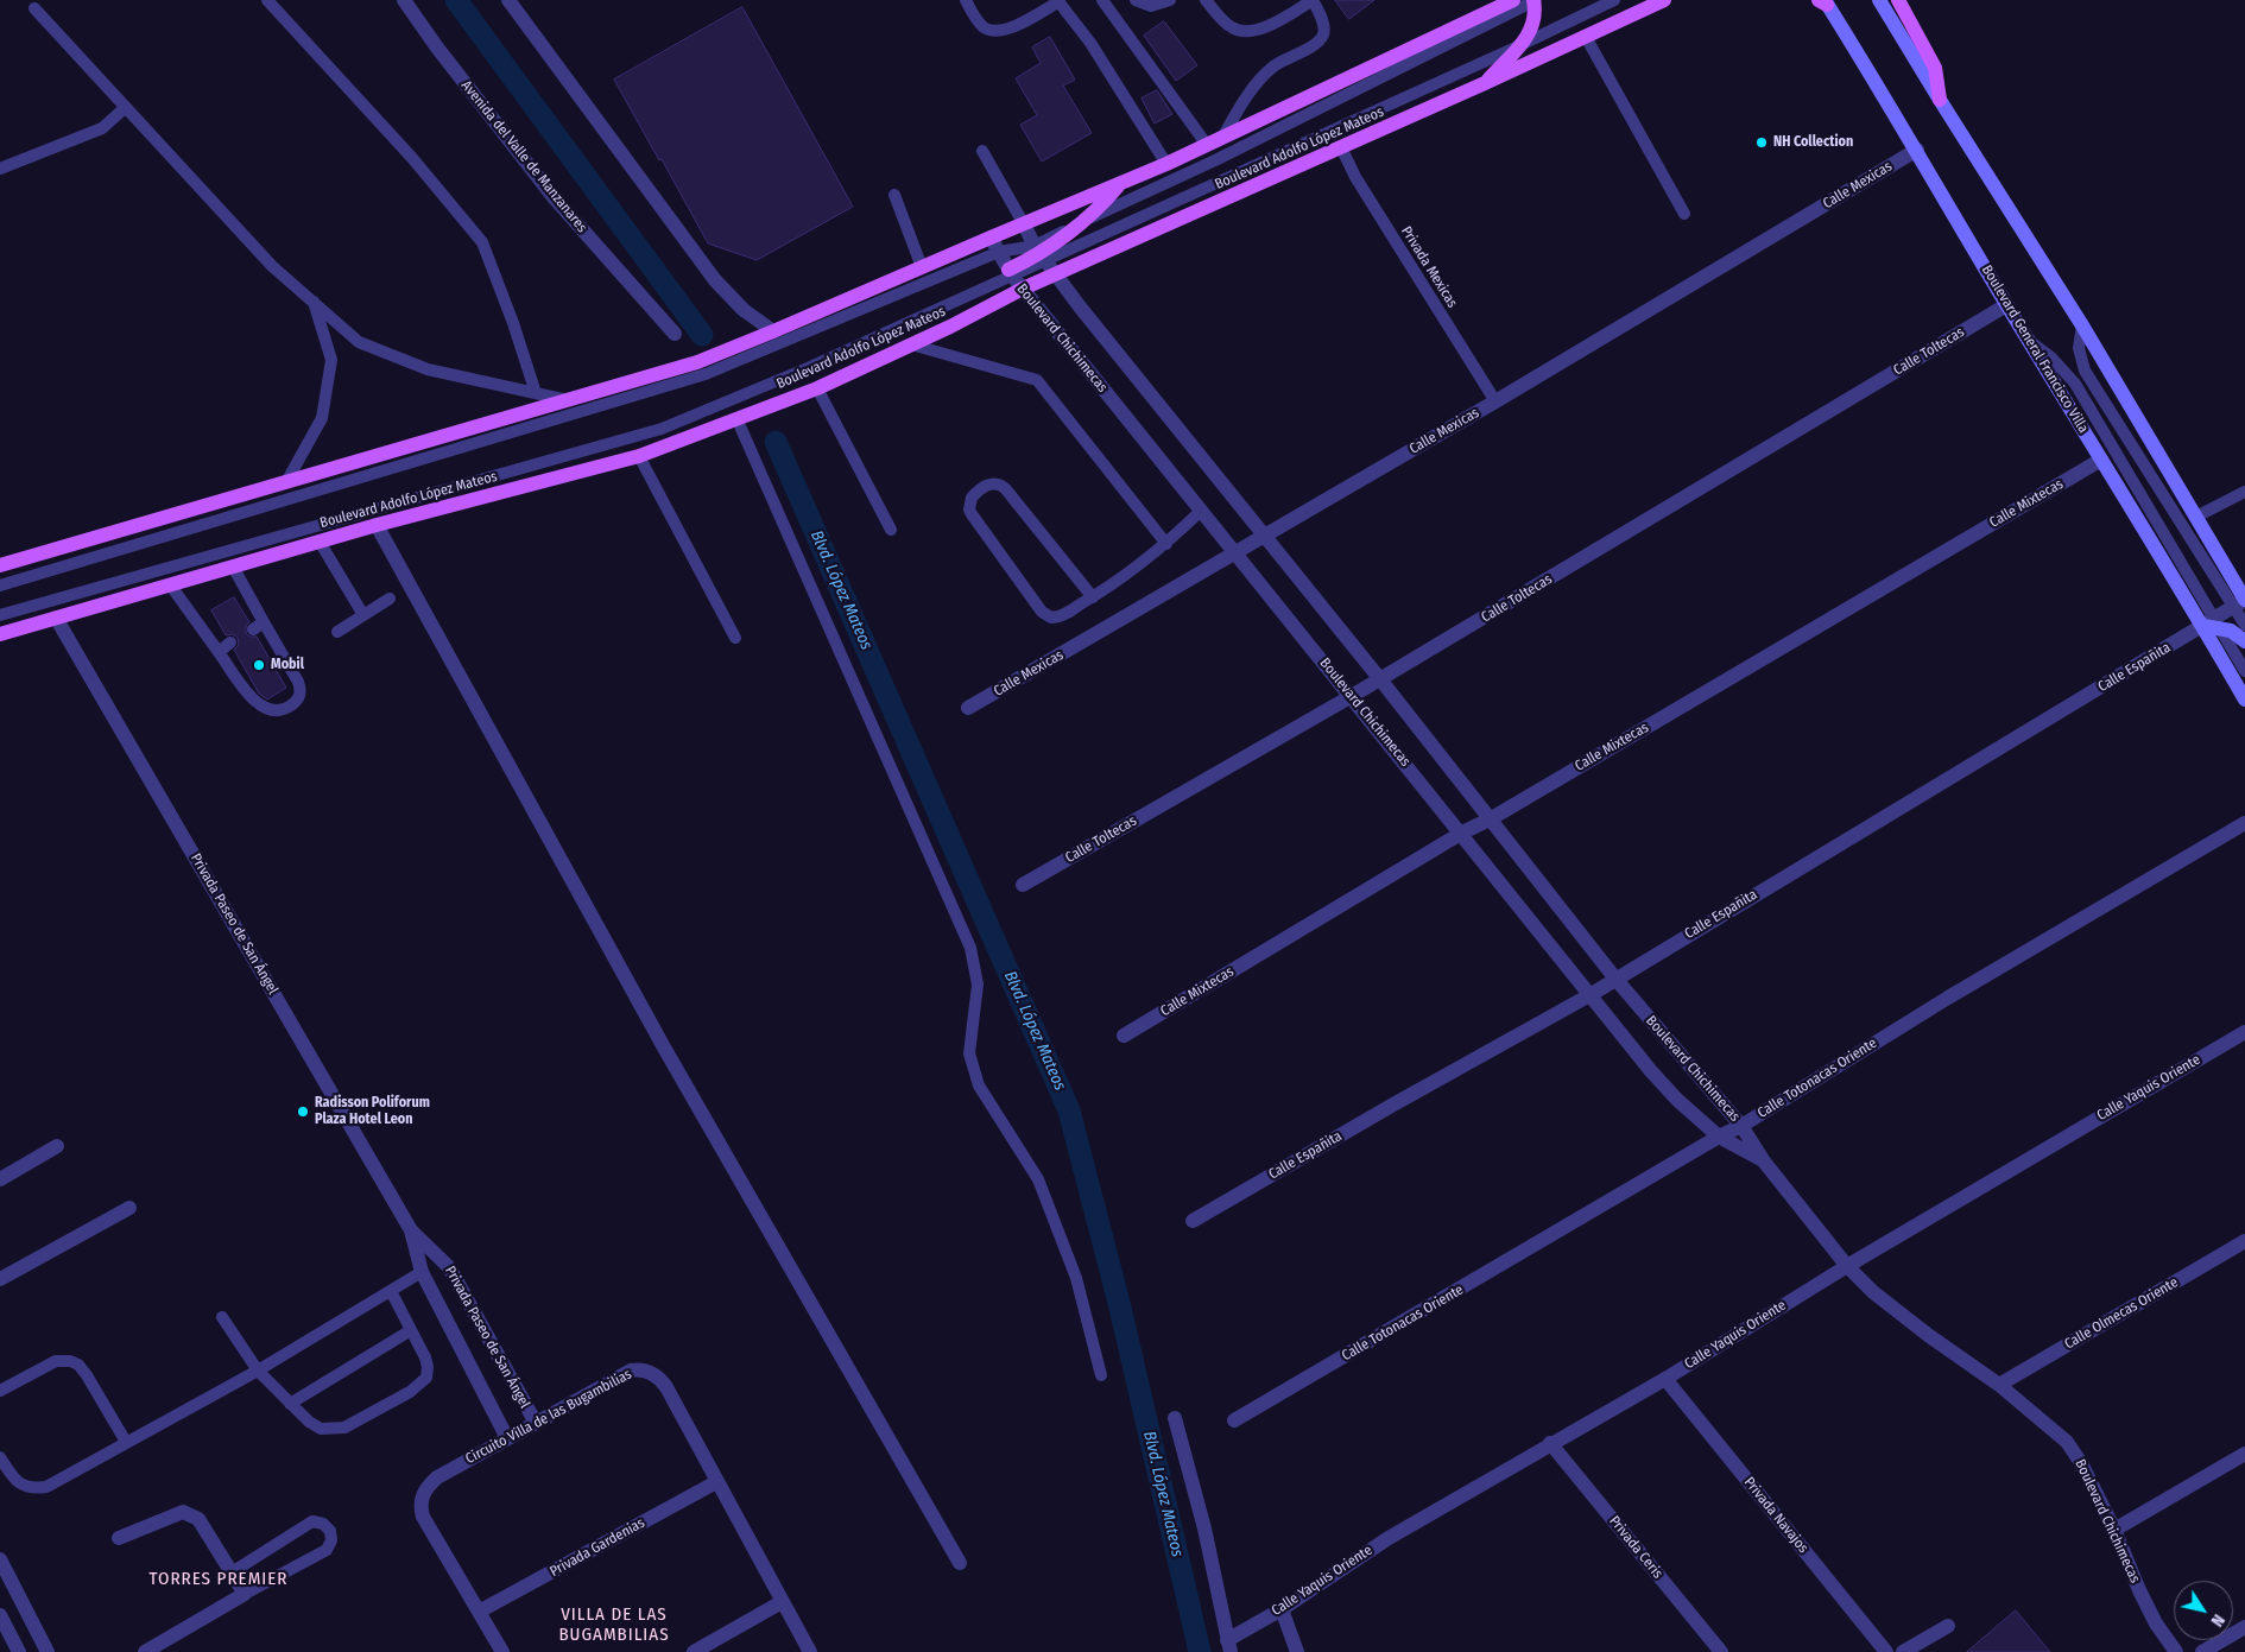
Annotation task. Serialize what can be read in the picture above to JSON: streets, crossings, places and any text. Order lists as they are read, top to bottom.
{
  "streets": {
    "main road": ["Boulevard Adolfo López Mateos", "Boulevard General Francisco Villa"],
    "street": [
      "Avenida del Valle de Manzanares",
      "Calle Mexicas",
      "Boulevard Chichimecas",
      "Calle Toltecas",
      "Calle Mixtecas",
      "Calle Españita",
      "Privada Paseo de San Ángel",
      "Calle Totonacas Oriente",
      "Calle Yaquis Oriente",
      "Calle Olmecas Oriente",
      "Circuito Villa de las Bugambilias",
      "Privada Navajos",
      "Privada Gardenias",
      "Privada Ceris"
    ],
    "lane": ["Privada Mexicas"]
  },
  "crossings": [
    ["Boulevard Adolfo López Mateos", "Privada Mexicas"],
    ["Boulevard Adolfo López Mateos", "Boulevard Chichimecas"],
    ["Boulevard Adolfo López Mateos", "Privada Paseo de San Ángel"],
    ["Calle Mexicas", "Privada Mexicas"],
    ["Calle Mexicas", "Boulevard Chichimecas"],
    ["Calle Mexicas", "Boulevard General Francisco Villa"],
    ["Boulevard Chichimecas", "Calle Toltecas"],
    ["Boulevard Chichimecas", "Calle Mixtecas"],
    ["Boulevard Chichimecas", "Calle Españita"],
    ["Boulevard Chichimecas", "Calle Totonacas Oriente"],
    ["Boulevard Chichimecas", "Calle Yaquis Oriente"],
    ["Boulevard Chichimecas", "Calle Olmecas Oriente"],
    ["Boulevard General Francisco Villa", "Calle Toltecas"],
    ["Boulevard General Francisco Villa", "Calle Mixtecas"],
    ["Boulevard General Francisco Villa", "Calle Españita"],
    ["Privada Paseo de San Ángel", "Circuito Villa de las Bugambilias"],
    ["Calle Yaquis Oriente", "Privada Navajos"],
    ["Calle Yaquis Oriente", "Privada Ceris"],
    ["Circuito Villa de las Bugambilias", "Privada Gardenias"]
  ],
  "districts": ["TORRES PREMIER", "VILLA DE LAS BUGAMBILIAS"],
  "water": ["Blvd. López Mateos"],
  "places": ["NH Collection", "Mobil", "Radisson Poliforum Plaza Hotel Leon"],
  "north": "bottom right"
}
